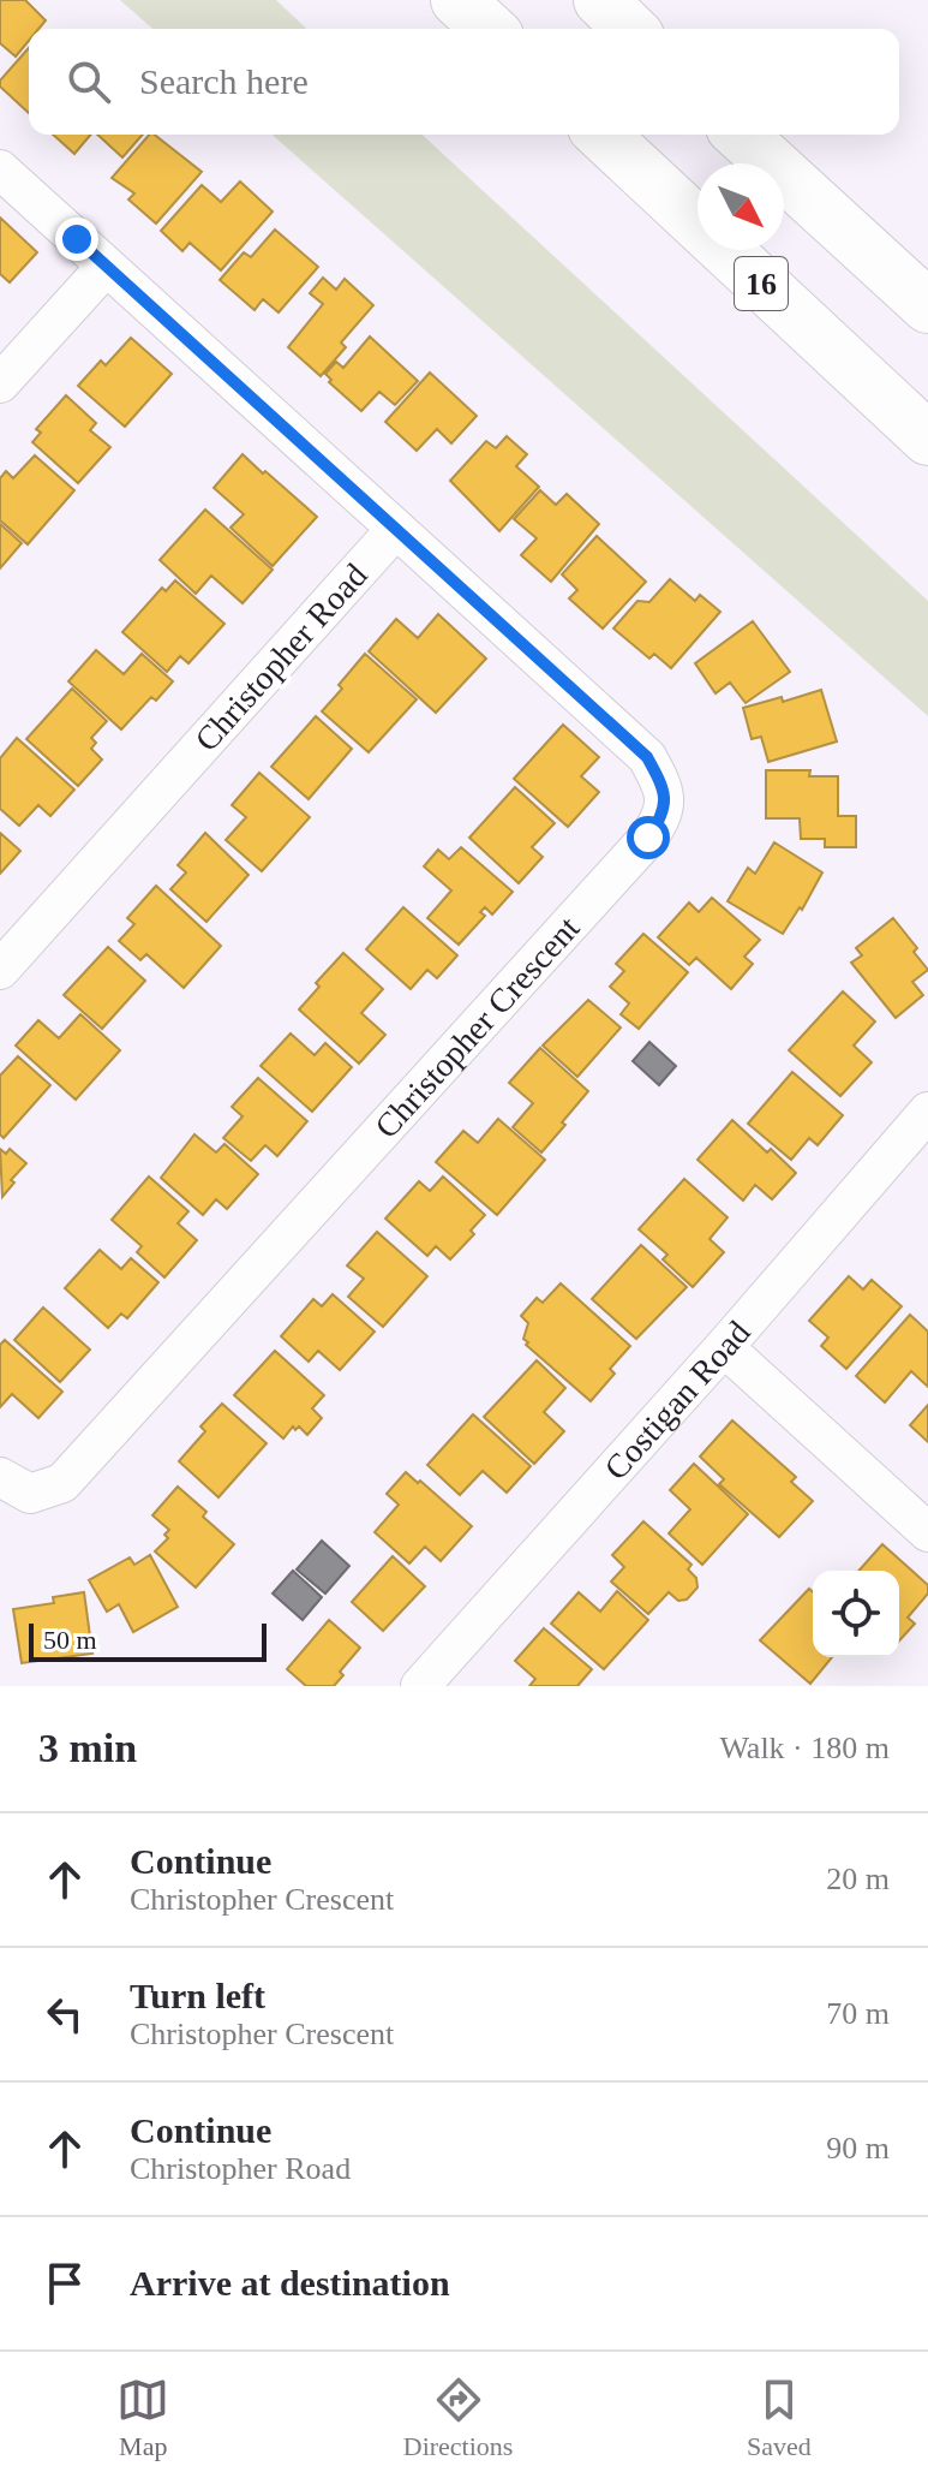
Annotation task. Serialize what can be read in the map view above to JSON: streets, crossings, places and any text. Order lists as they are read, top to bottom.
{
  "streets": {
    "highway": ["16"],
    "street": ["Christopher Road", "Christopher Crescent", "Costigan Road"]
  },
  "crossings": [
    ["Christopher Road", "Christopher Crescent"]
  ],
  "scale_bar": "50 m",
  "north": "bottom right",
  "page": {
    "search": "Search here",
    "scale": "50 m",
    "heading": ["3 min", "Walk · 180 m"],
    "list": [
      ["Continue", "Christopher Crescent", "20 m"],
      ["Turn left", "Christopher Crescent", "70 m"],
      ["Continue", "Christopher Road", "90 m"],
      "Arrive at destination"
    ],
    "nav": ["Map", "Directions", "Saved"]
  }
}
